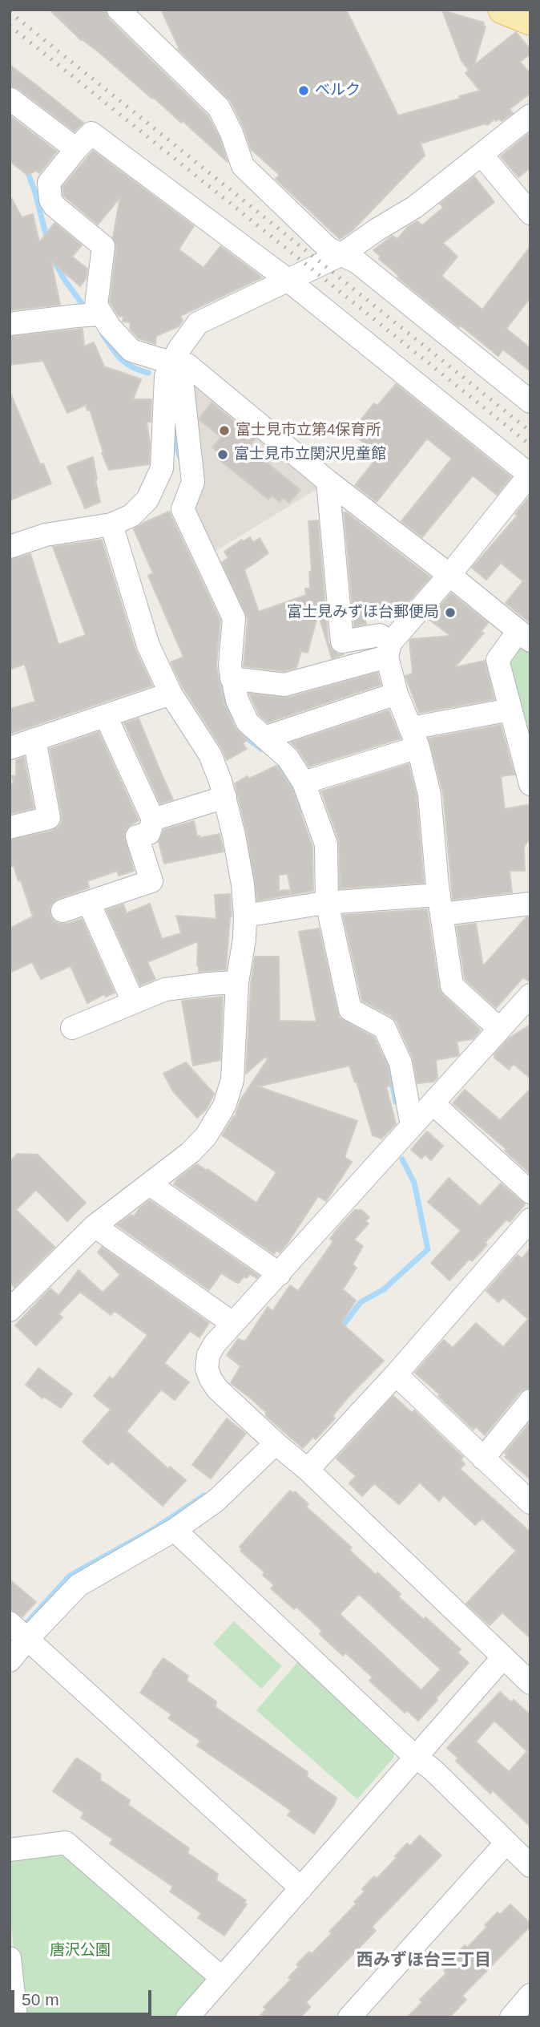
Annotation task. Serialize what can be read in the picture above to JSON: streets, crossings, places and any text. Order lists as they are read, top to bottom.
{
  "districts": ["西みずほ台三丁目"],
  "parks": ["唐沢公園"],
  "places": [
    "ベルク",
    "富士見市立第4保育所",
    "富士見市立関沢児童館",
    "富士見みずほ台郵便局"
  ],
  "scale_bar": "50 m"
}
